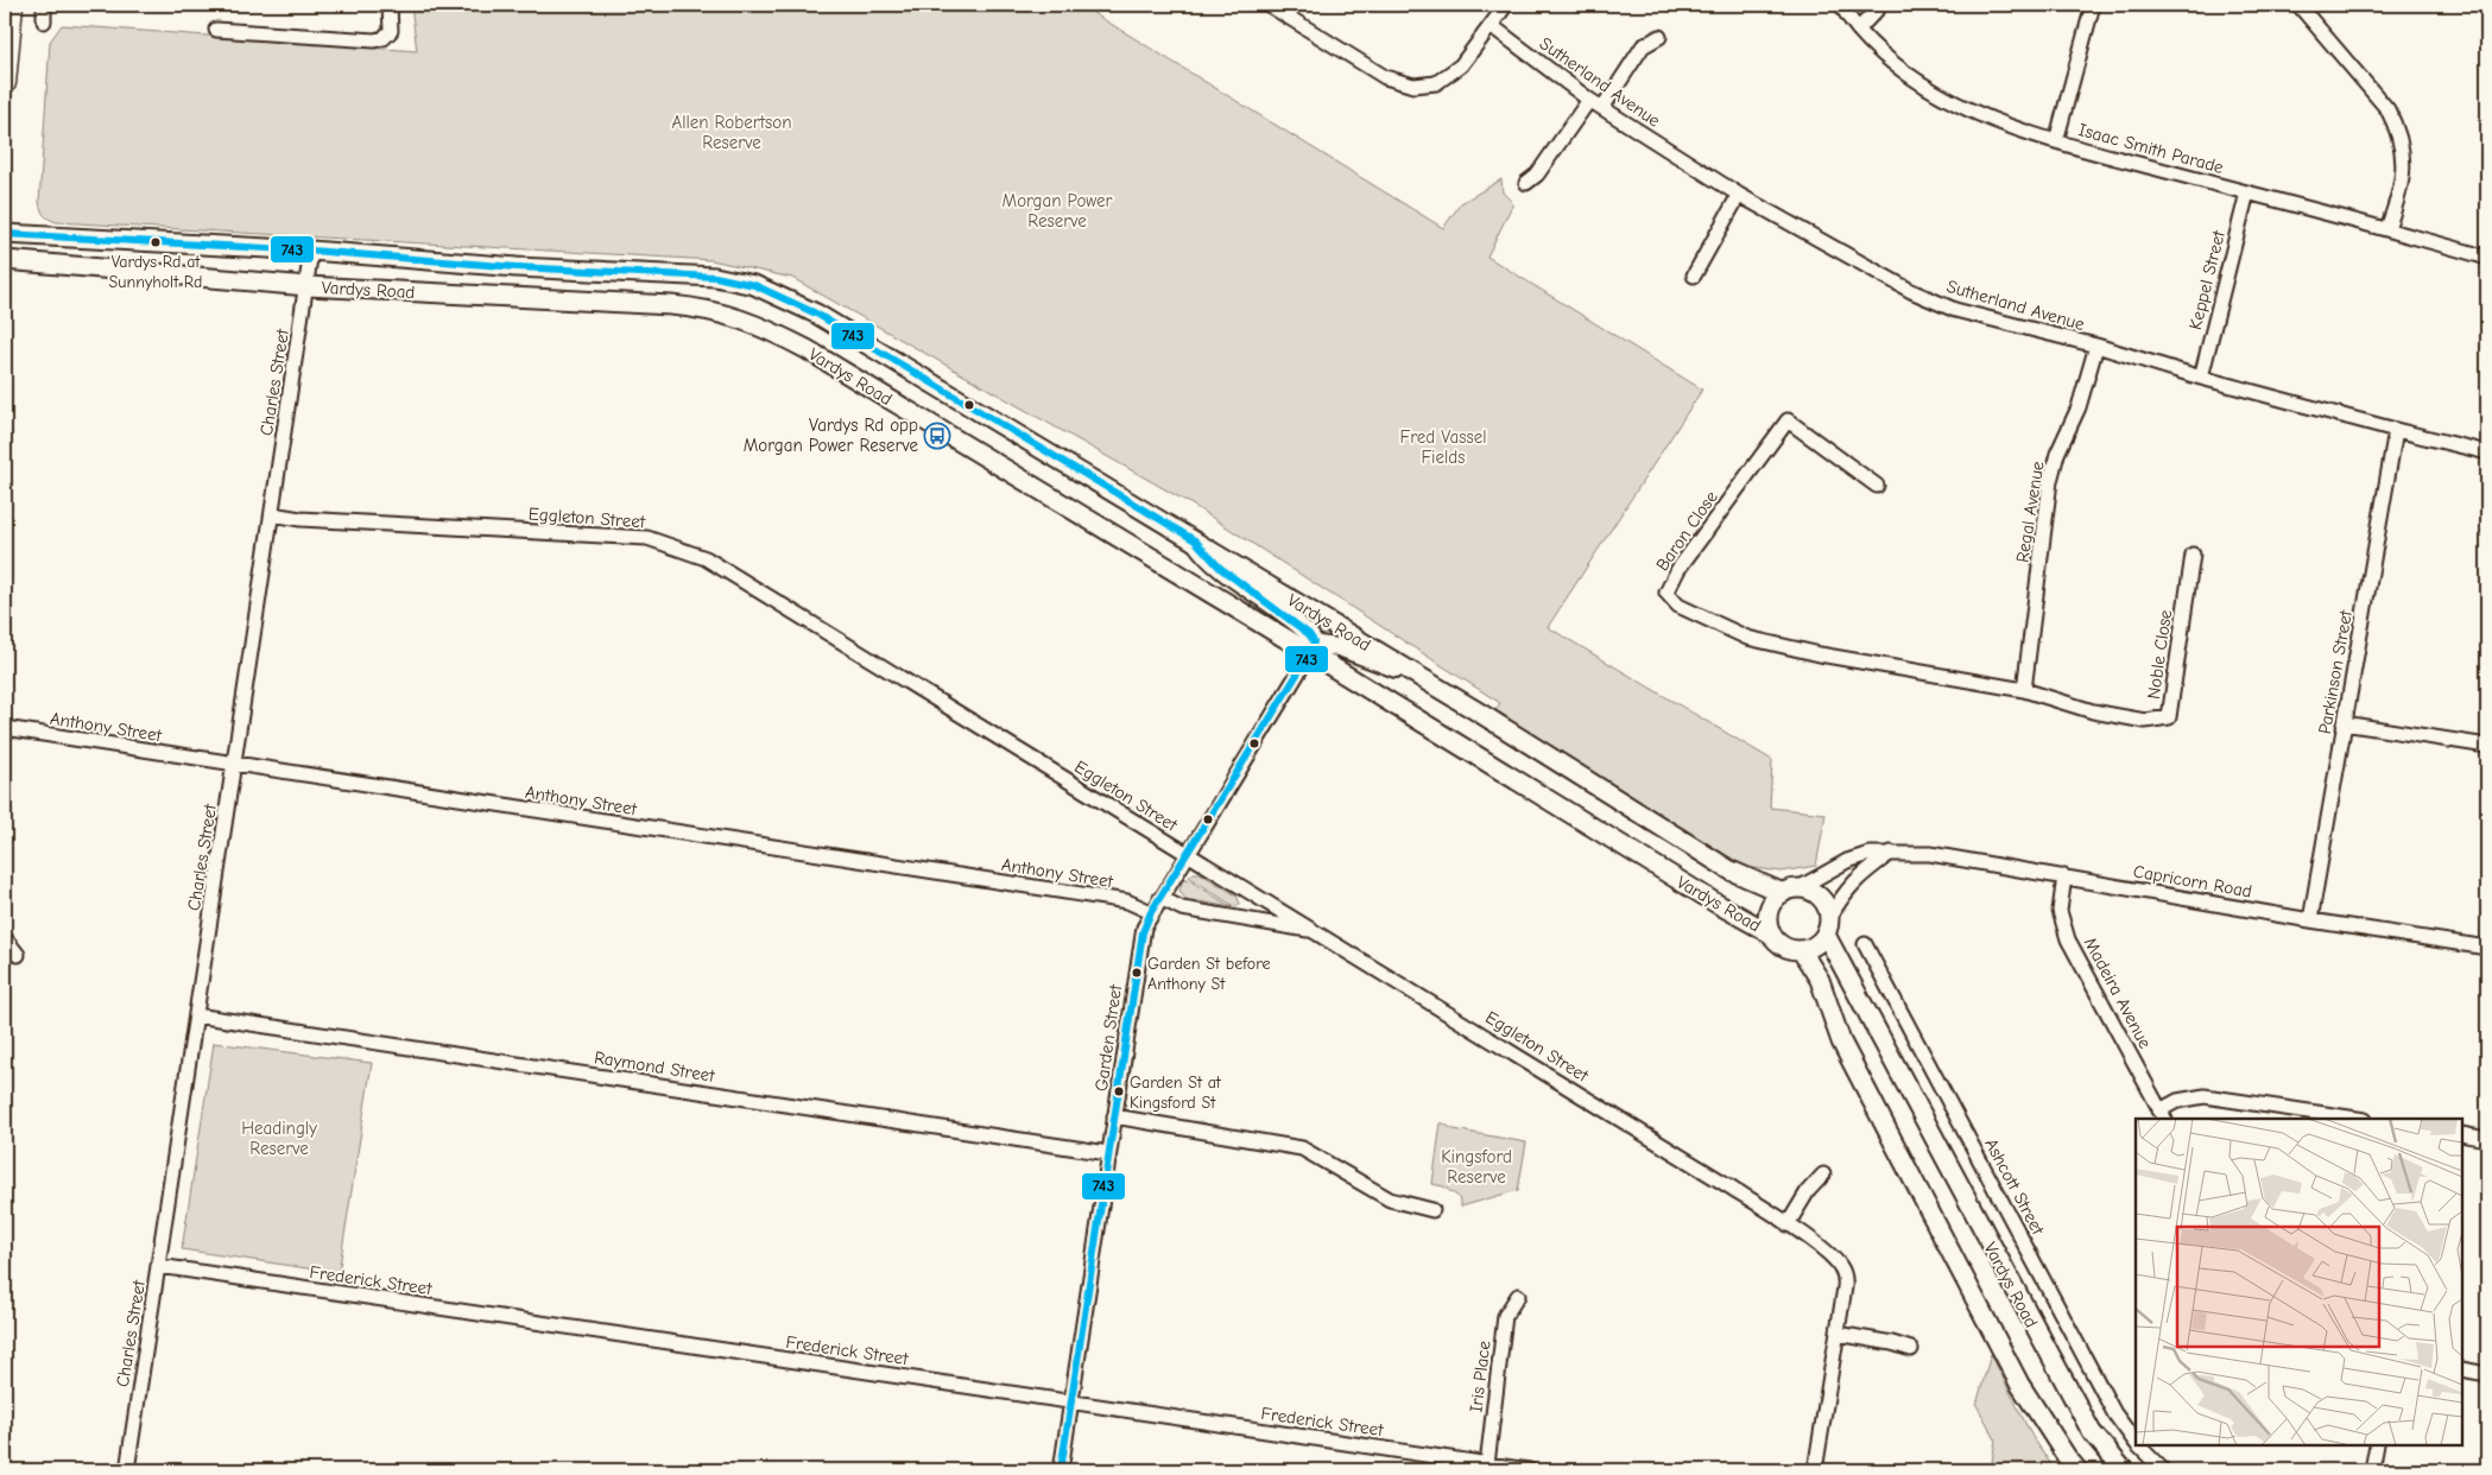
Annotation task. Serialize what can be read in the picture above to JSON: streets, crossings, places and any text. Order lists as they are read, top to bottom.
{
  "streets": {
    "main road": ["Vardys Road"],
    "street": [
      "Sutherland Avenue",
      "Isaac Smith Parade",
      "Keppel Street",
      "Charles Street",
      "Regal Avenue",
      "Eggleton Street",
      "Baron Close",
      "Noble Close",
      "Parkinson Street",
      "Anthony Street",
      "Capricorn Road",
      "Madeira Avenue",
      "Garden Street",
      "Raymond Street",
      "Ashcott Street",
      "Frederick Street",
      "Iris Place"
    ]
  },
  "crossings": [
    ["Sutherland Avenue", "Keppel Street"],
    ["Sutherland Avenue", "Regal Avenue"],
    ["Sutherland Avenue", "Parkinson Street"],
    ["Isaac Smith Parade", "Keppel Street"],
    ["Vardys Road", "Charles Street"],
    ["Vardys Road", "Capricorn Road"],
    ["Vardys Road", "Garden Street"],
    ["Charles Street", "Eggleton Street"],
    ["Charles Street", "Anthony Street"],
    ["Charles Street", "Raymond Street"],
    ["Charles Street", "Frederick Street"],
    ["Regal Avenue", "Baron Close"],
    ["Regal Avenue", "Noble Close"],
    ["Eggleton Street", "Garden Street"],
    ["Baron Close", "Noble Close"],
    ["Parkinson Street", "Capricorn Road"],
    ["Anthony Street", "Garden Street"],
    ["Capricorn Road", "Madeira Avenue"],
    ["Garden Street", "Raymond Street"],
    ["Garden Street", "Frederick Street"],
    ["Frederick Street", "Iris Place"]
  ],
  "parks": [
    "Allen Robertson Reserve",
    "Morgan Power Reserve",
    "Fred Vassel Fields",
    "Headingly Reserve",
    "Kingsford Reserve"
  ],
  "places": {
    "other": ["Vardys Rd at Sunnyholt Rd", "Garden St before Anthony St", "Garden St at Kingsford St"],
    "bus stop": ["Vardys Rd opp Morgan Power Reserve"]
  },
  "lines": ["transit line 743"]
}
